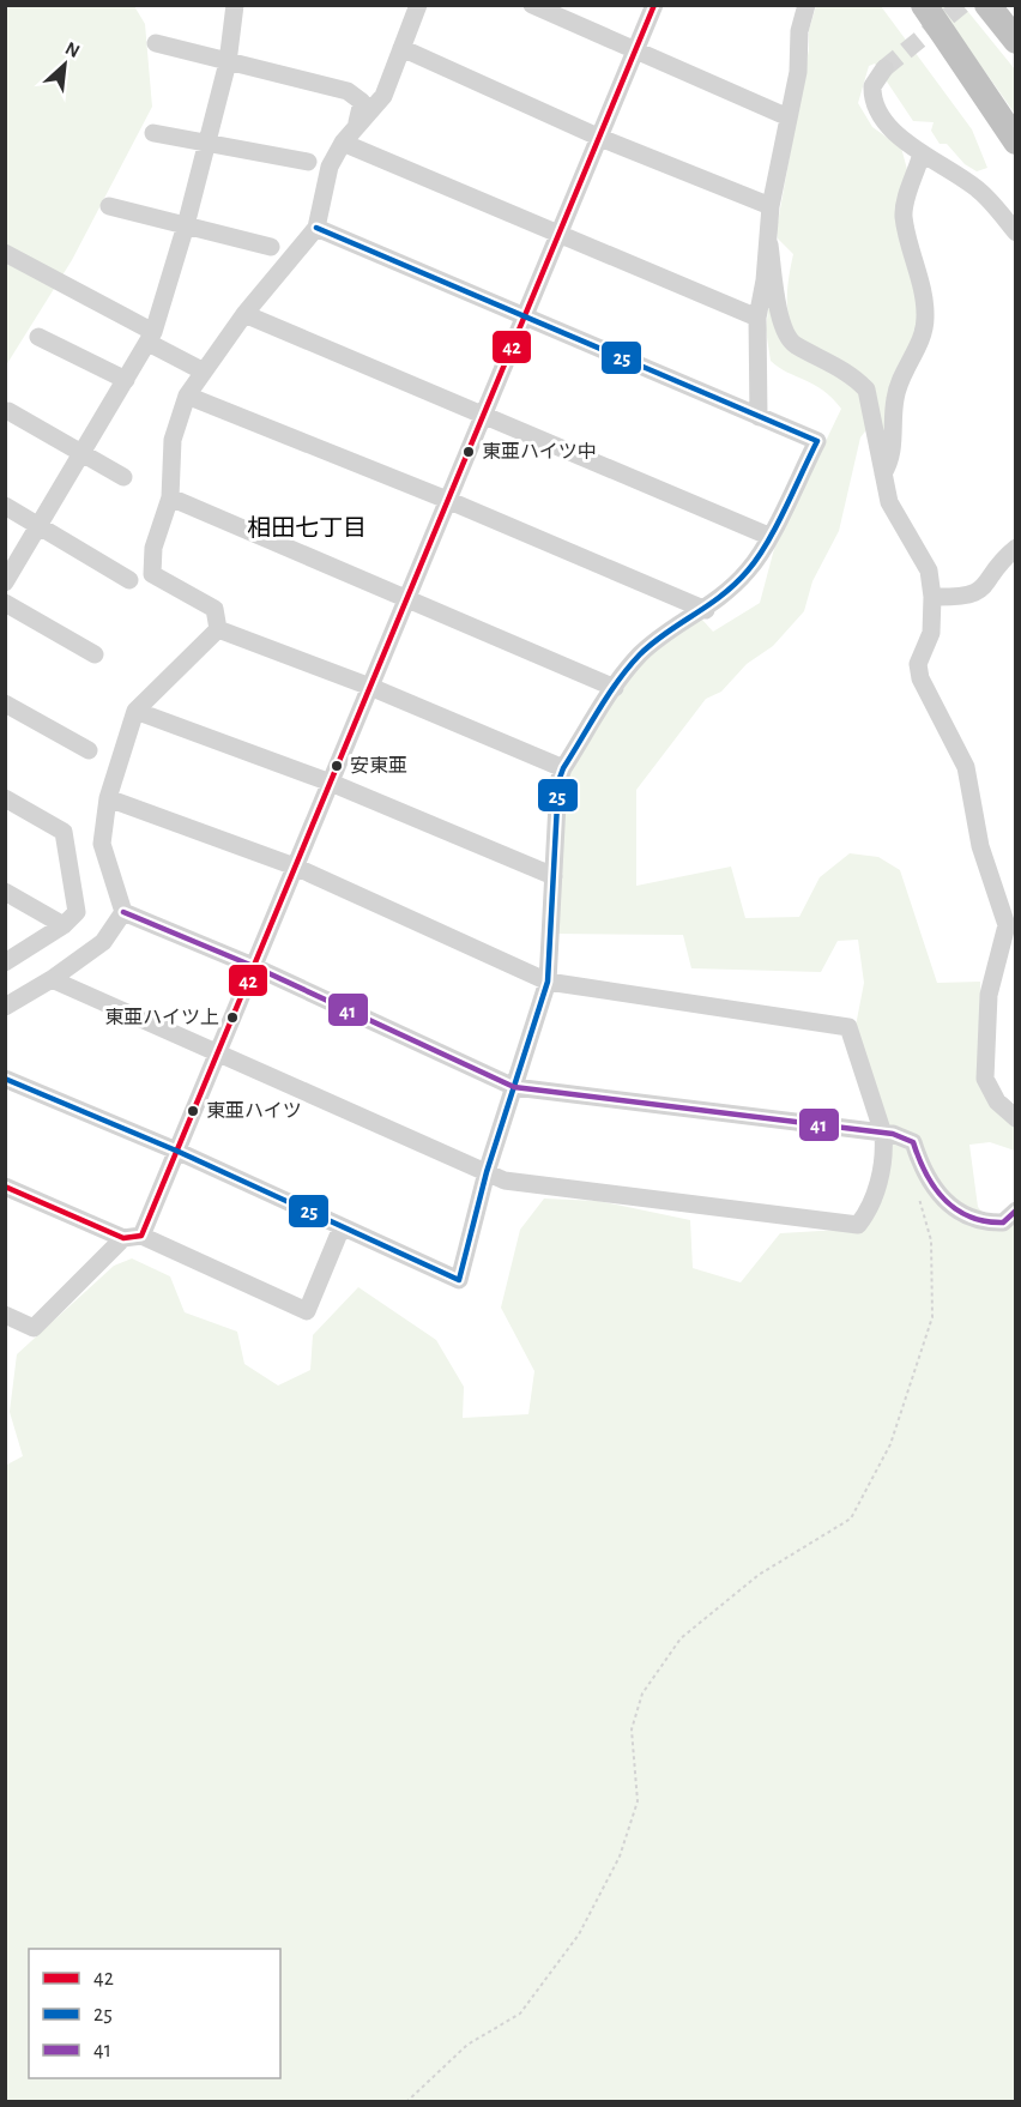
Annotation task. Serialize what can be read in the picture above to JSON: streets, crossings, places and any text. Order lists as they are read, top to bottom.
{
  "districts": ["相田七丁目"],
  "places": [
    "東亜ハイツ中",
    "安東亜",
    "東亜ハイツ上",
    "東亜ハイツ"
  ],
  "lines": ["transit line 42", "transit line 25", "transit line 41"],
  "legend": ["42", "25", "41"],
  "north": "top right"
}
